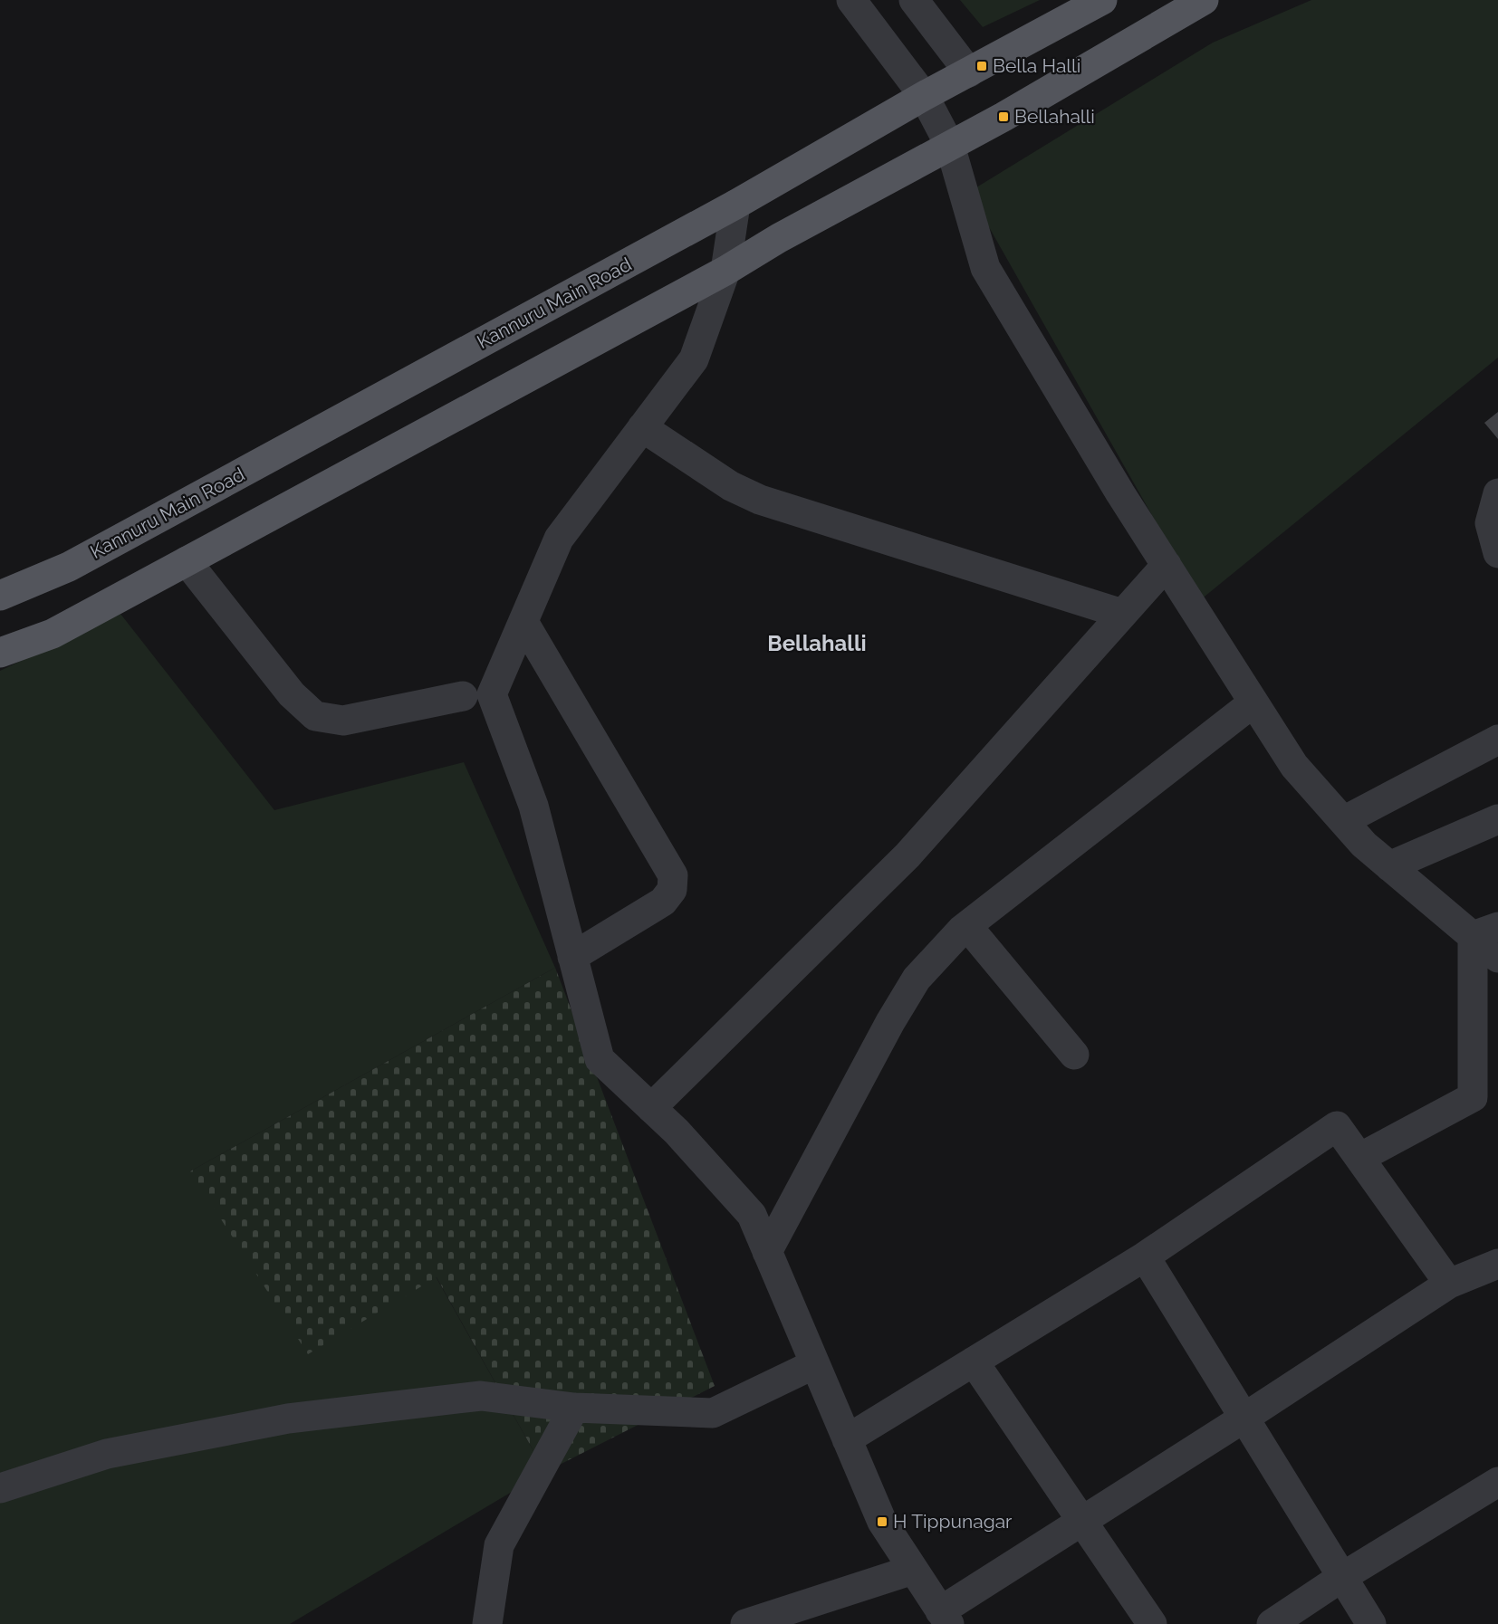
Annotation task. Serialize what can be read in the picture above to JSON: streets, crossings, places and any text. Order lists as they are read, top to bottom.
{
  "streets": {
    "main road": ["Kannuru Main Road"]
  },
  "districts": ["Bellahalli"],
  "places": {
    "transit": ["Bella Halli", "Bellahalli", "H Tippunagar"]
  }
}
